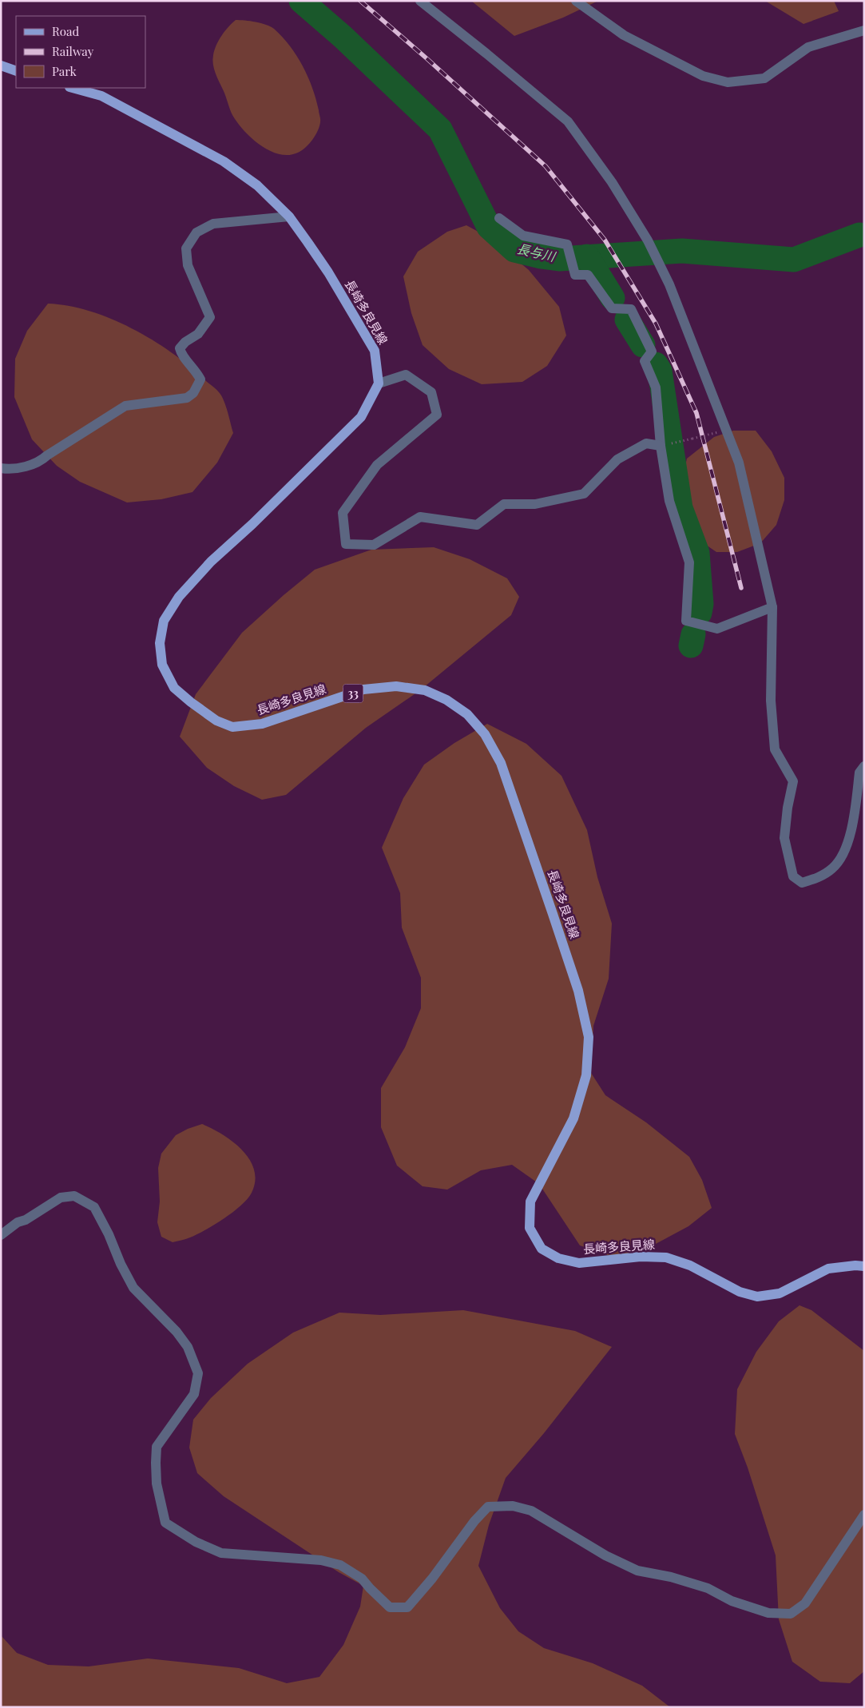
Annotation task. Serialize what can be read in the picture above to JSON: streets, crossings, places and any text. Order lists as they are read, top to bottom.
{
  "streets": {
    "main road": ["長崎多良見線", "33"]
  },
  "water": ["長与川"],
  "legend": ["Road", "Railway", "Park"]
}
